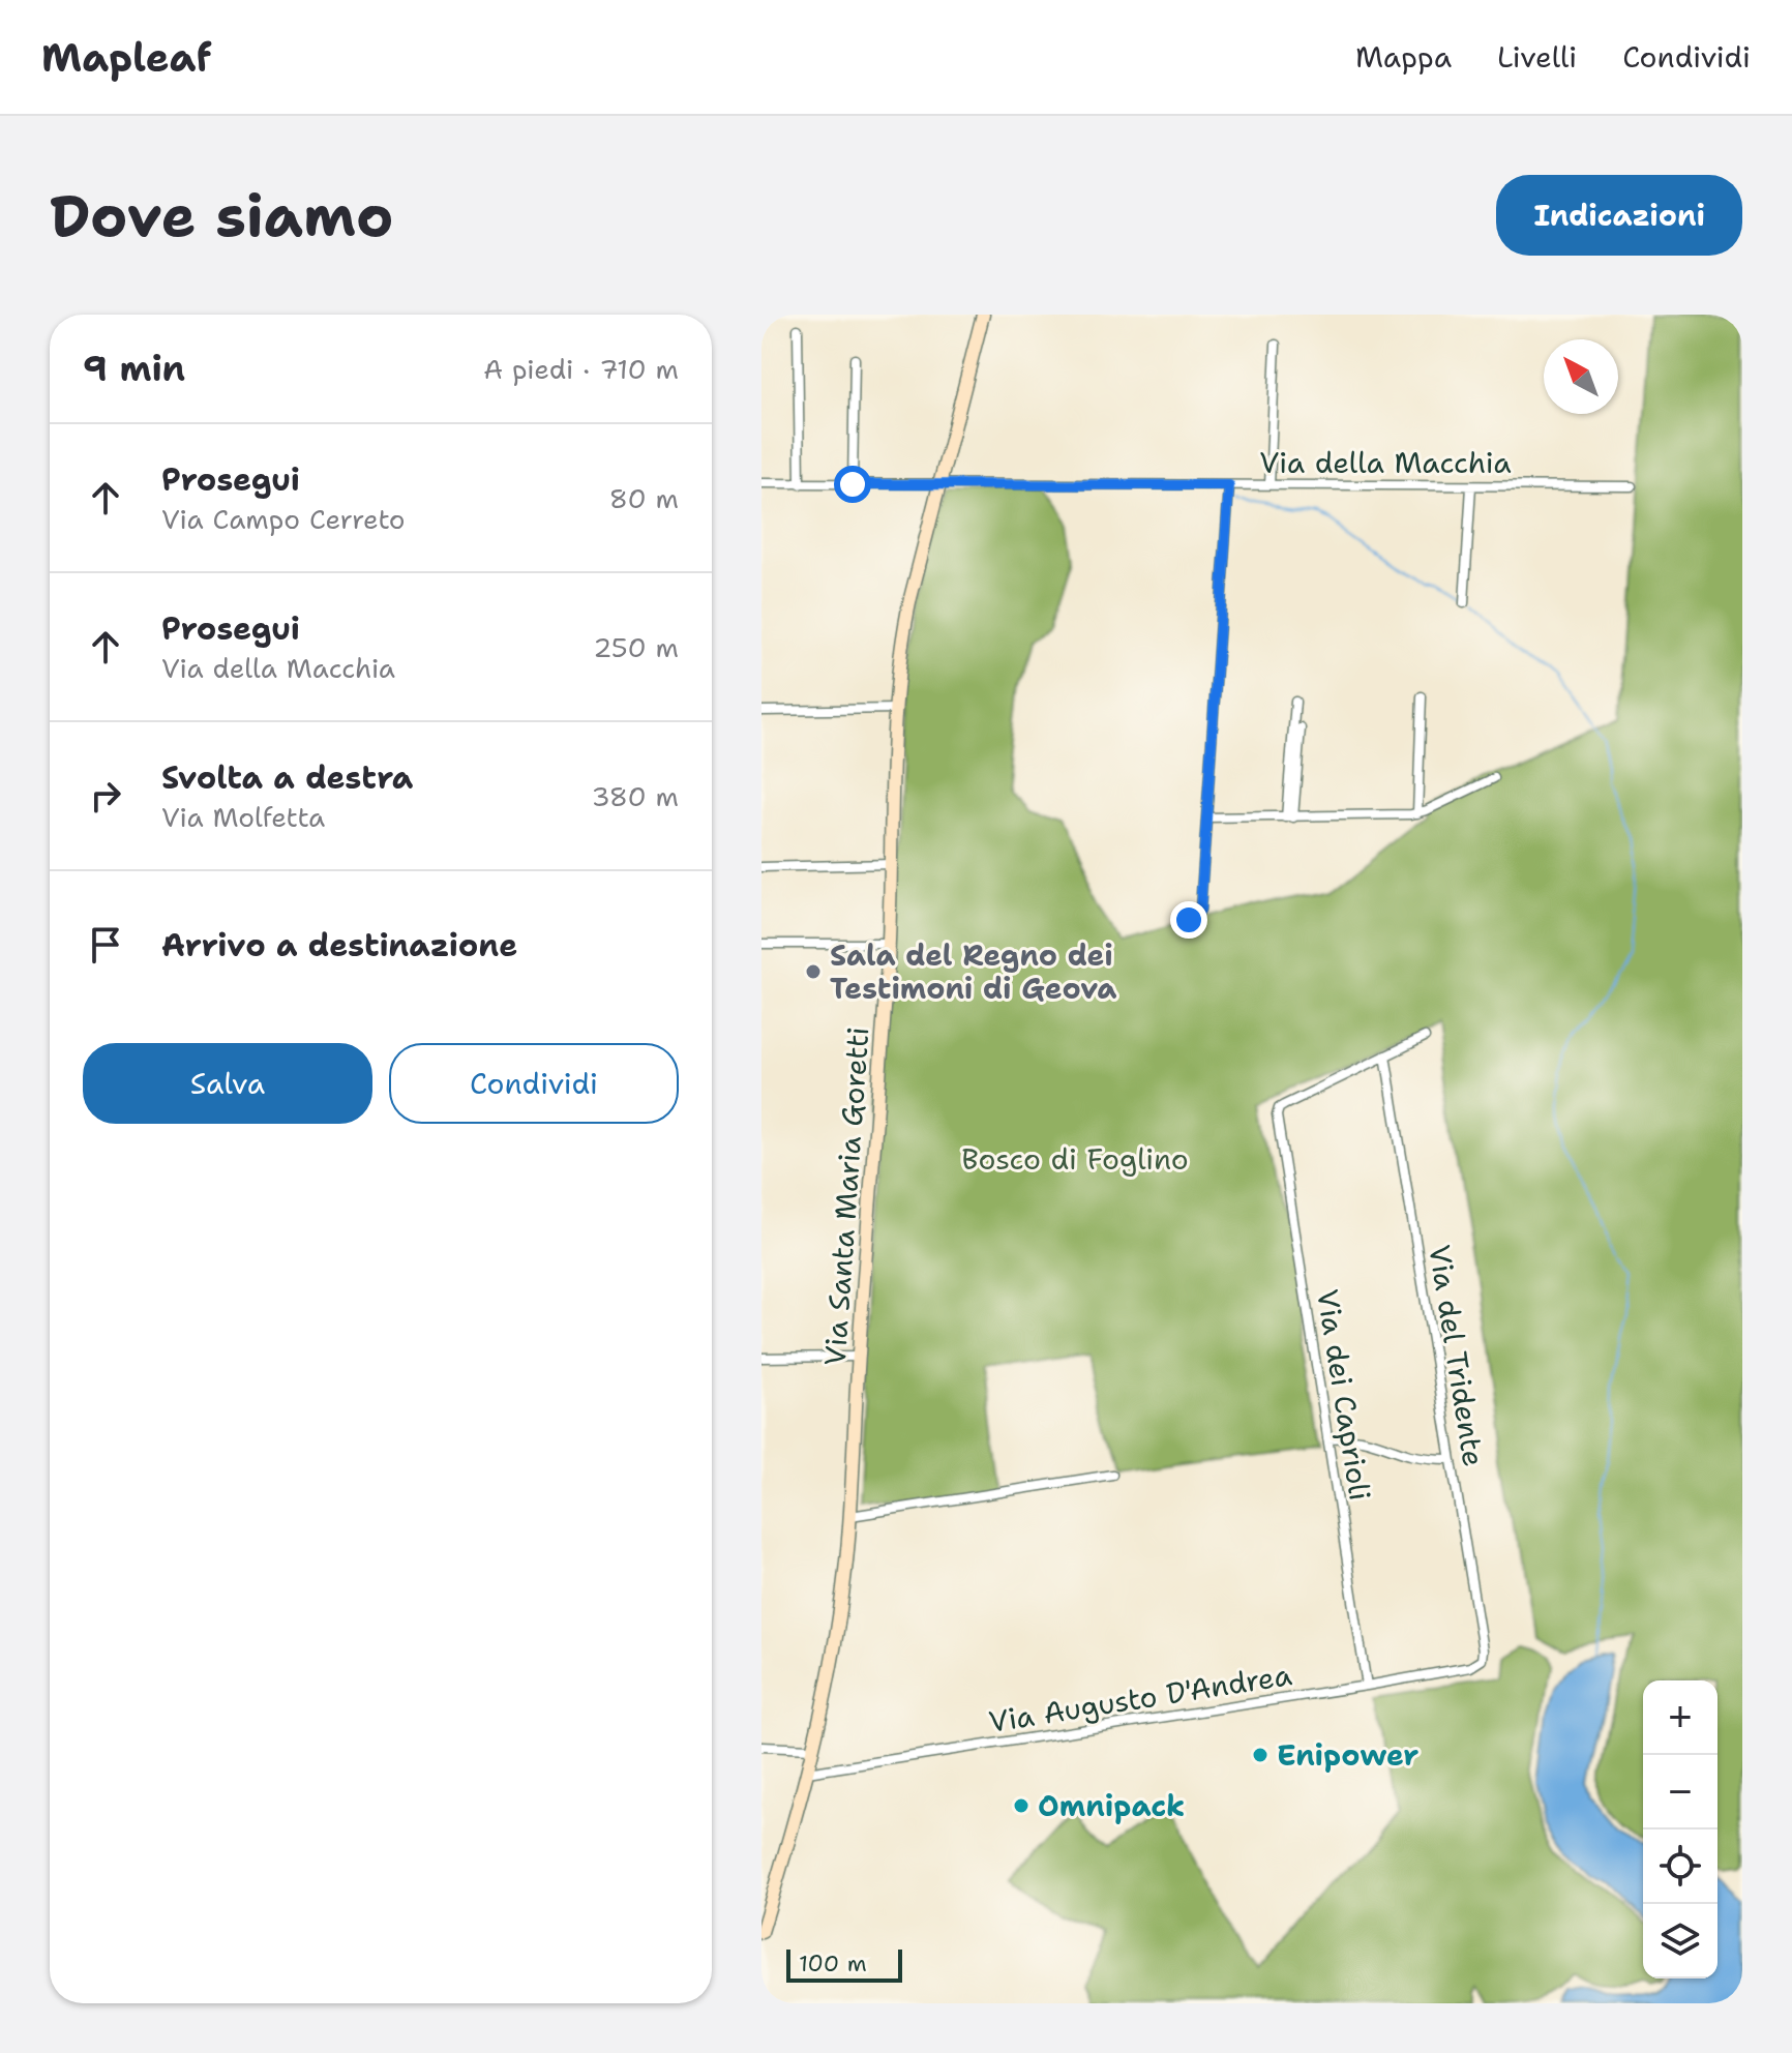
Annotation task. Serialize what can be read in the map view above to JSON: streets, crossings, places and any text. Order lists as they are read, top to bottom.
{
  "streets": {
    "main road": ["Via Santa Maria Goretti"],
    "street": [
      "Via della Macchia",
      "Via del Tridente",
      "Via dei Caprioli",
      "Via Augusto D'Andrea"
    ]
  },
  "crossings": [
    ["Via della Macchia", "Via Santa Maria Goretti"],
    ["Via Santa Maria Goretti", "Via Augusto D'Andrea"],
    ["Via del Tridente", "Via dei Caprioli"],
    ["Via del Tridente", "Via Augusto D'Andrea"],
    ["Via dei Caprioli", "Via Augusto D'Andrea"]
  ],
  "parks": ["Bosco di Foglino"],
  "places": ["Sala del Regno dei Testimoni di Geova", "Enipower", "Omnipack"],
  "scale_bar": "100 m",
  "north": "top left",
  "page": {
    "header": "Mapleaf",
    "nav": ["Mappa", "Livelli", "Condividi"],
    "buttons": [
      "Indicazioni",
      ["Salva", "Condividi"]
    ],
    "title": "Dove siamo",
    "heading": ["9 min", "A piedi · 710 m"],
    "list": [
      ["Prosegui", "Via Campo Cerreto", "80 m"],
      ["Prosegui", "Via della Macchia", "250 m"],
      ["Svolta a destra", "Via Molfetta", "380 m"],
      "Arrivo a destinazione"
    ],
    "map_buttons": ["+", "−"],
    "scale": "100 m"
  }
}
